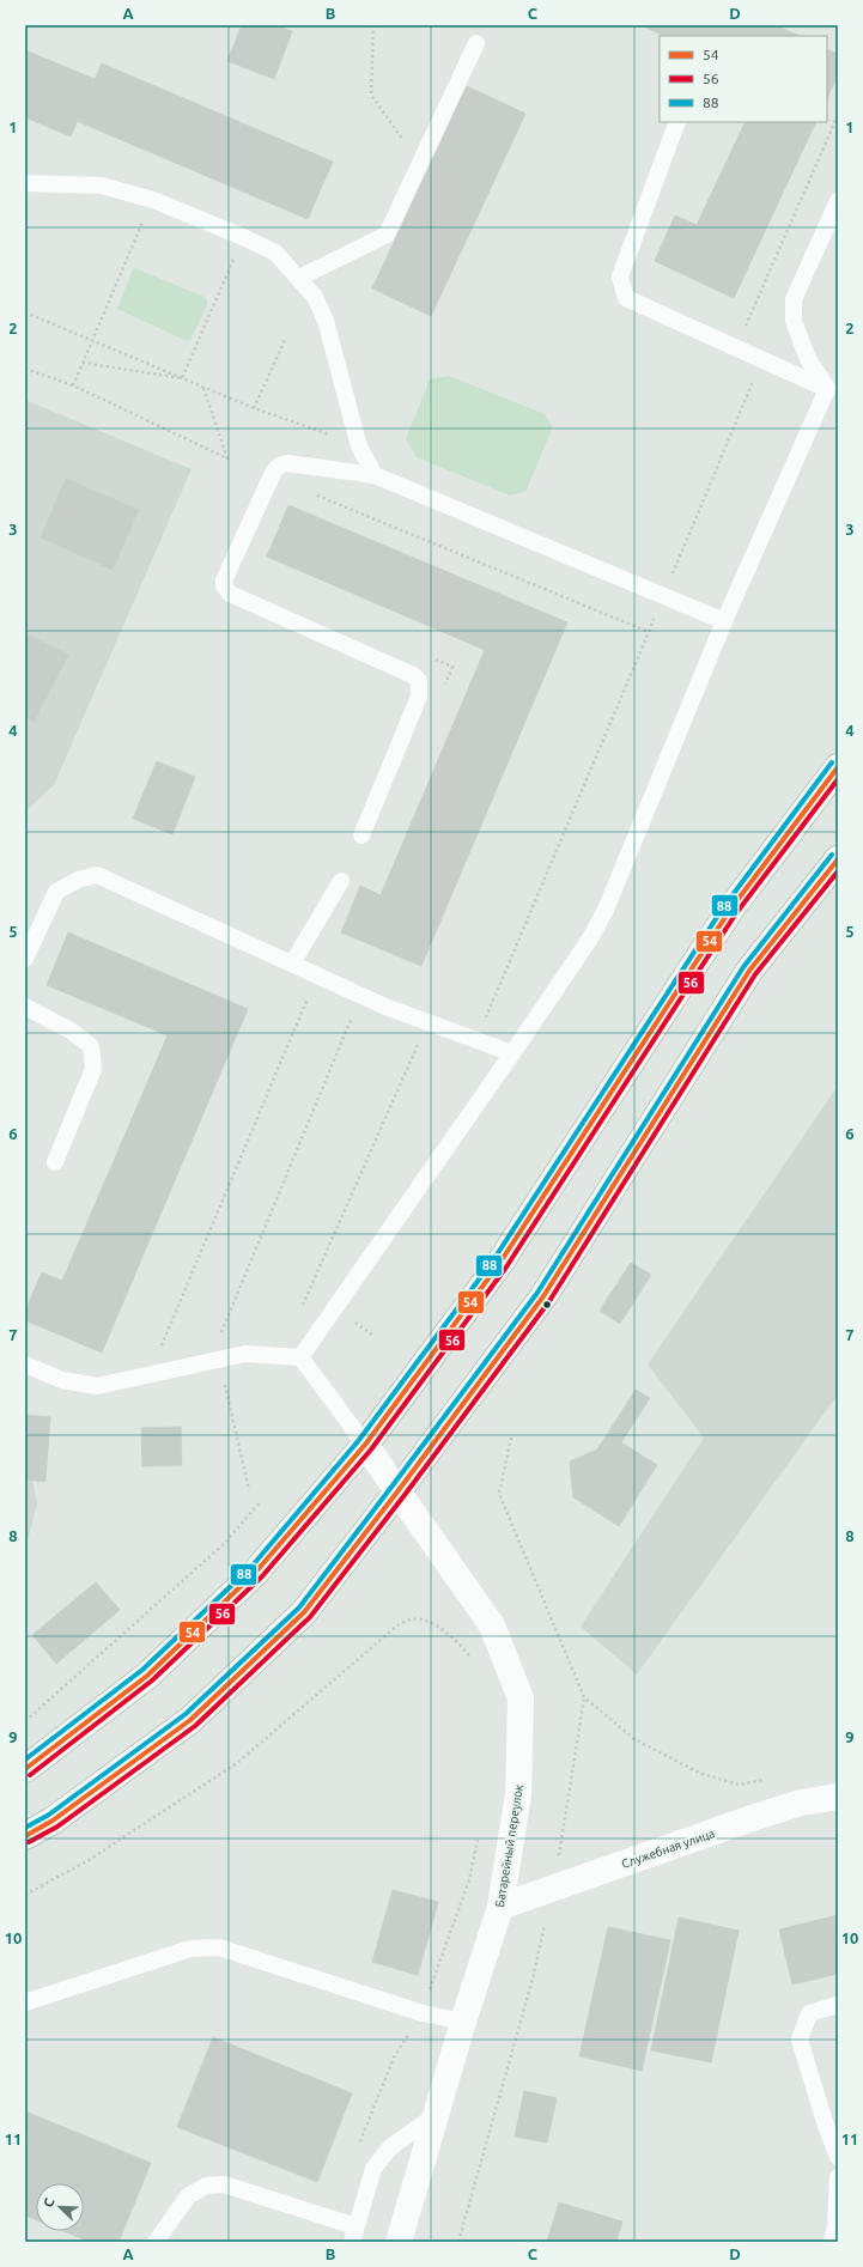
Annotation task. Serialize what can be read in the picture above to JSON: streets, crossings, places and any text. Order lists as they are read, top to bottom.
{
  "streets": {
    "main road": ["Батарейный переулок", "Служебная улица"]
  },
  "crossings": [
    ["Батарейный переулок", "Служебная улица"]
  ],
  "lines": ["transit line 88", "transit line 54", "transit line 56"],
  "legend": ["54", "56", "88"],
  "north": "top left",
  "grid": {
    "columns": [
      "A",
      "B",
      "C",
      "D"
    ],
    "rows": [
      "1",
      "2",
      "3",
      "4",
      "5",
      "6",
      "7",
      "8",
      "9",
      "10",
      "11"
    ]
  }
}
